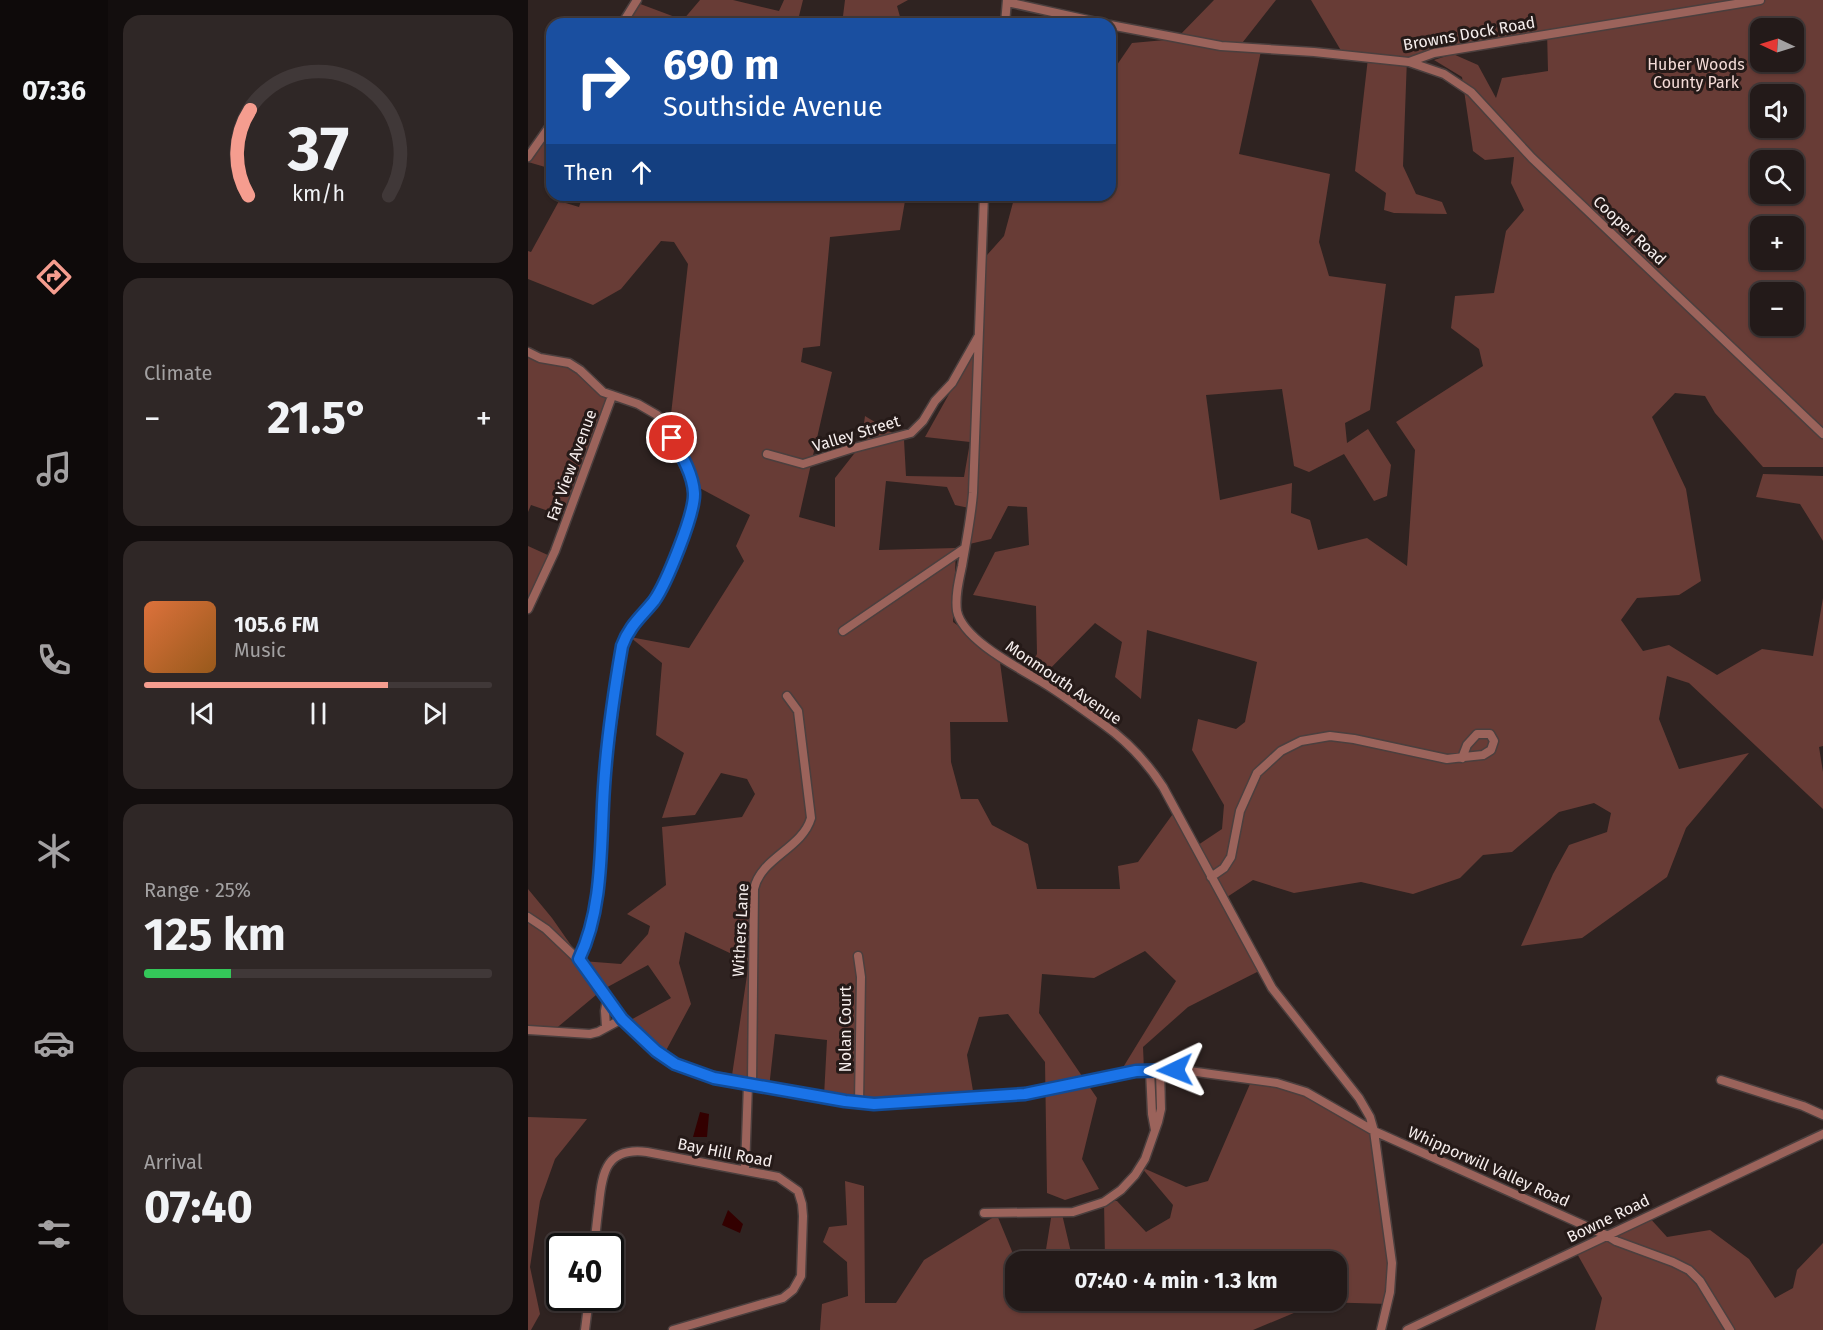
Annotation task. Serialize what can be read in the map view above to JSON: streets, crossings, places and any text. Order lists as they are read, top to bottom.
{
  "streets": {
    "street": [
      "Browns Dock Road",
      "Cooper Road",
      "Valley Street",
      "Far View Avenue",
      "Monmouth Avenue",
      "Withers Lane",
      "Nolan Court",
      "Bay Hill Road",
      "Whipporwill Valley Road",
      "Bowne Road"
    ]
  },
  "crossings": [
    ["Browns Dock Road", "Cooper Road"],
    ["Valley Street", "Monmouth Avenue"],
    ["Monmouth Avenue", "Whipporwill Valley Road"],
    ["Withers Lane", "Bay Hill Road"],
    ["Withers Lane", "Whipporwill Valley Road"],
    ["Nolan Court", "Whipporwill Valley Road"],
    ["Whipporwill Valley Road", "Bowne Road"]
  ],
  "parks": ["Huber Woods County Park"],
  "north": "left",
  "page": {
    "tabs": "07:36",
    "map_buttons": ["+", "−"],
    "turn": ["690 m", "Southside Avenue"],
    "then": "Then",
    "tile": [
      "Climate",
      ["Range · 25%", "125 km"],
      ["Arrival", "07:40"]
    ],
    "heat": ["−", "21.5°", "+"],
    "song": ["105.6 FM", "Music"],
    "limit": "40",
    "trip": "07:40 · 4 min · 1.3 km",
    "gauge": ["37", "km/h"]
  }
}
